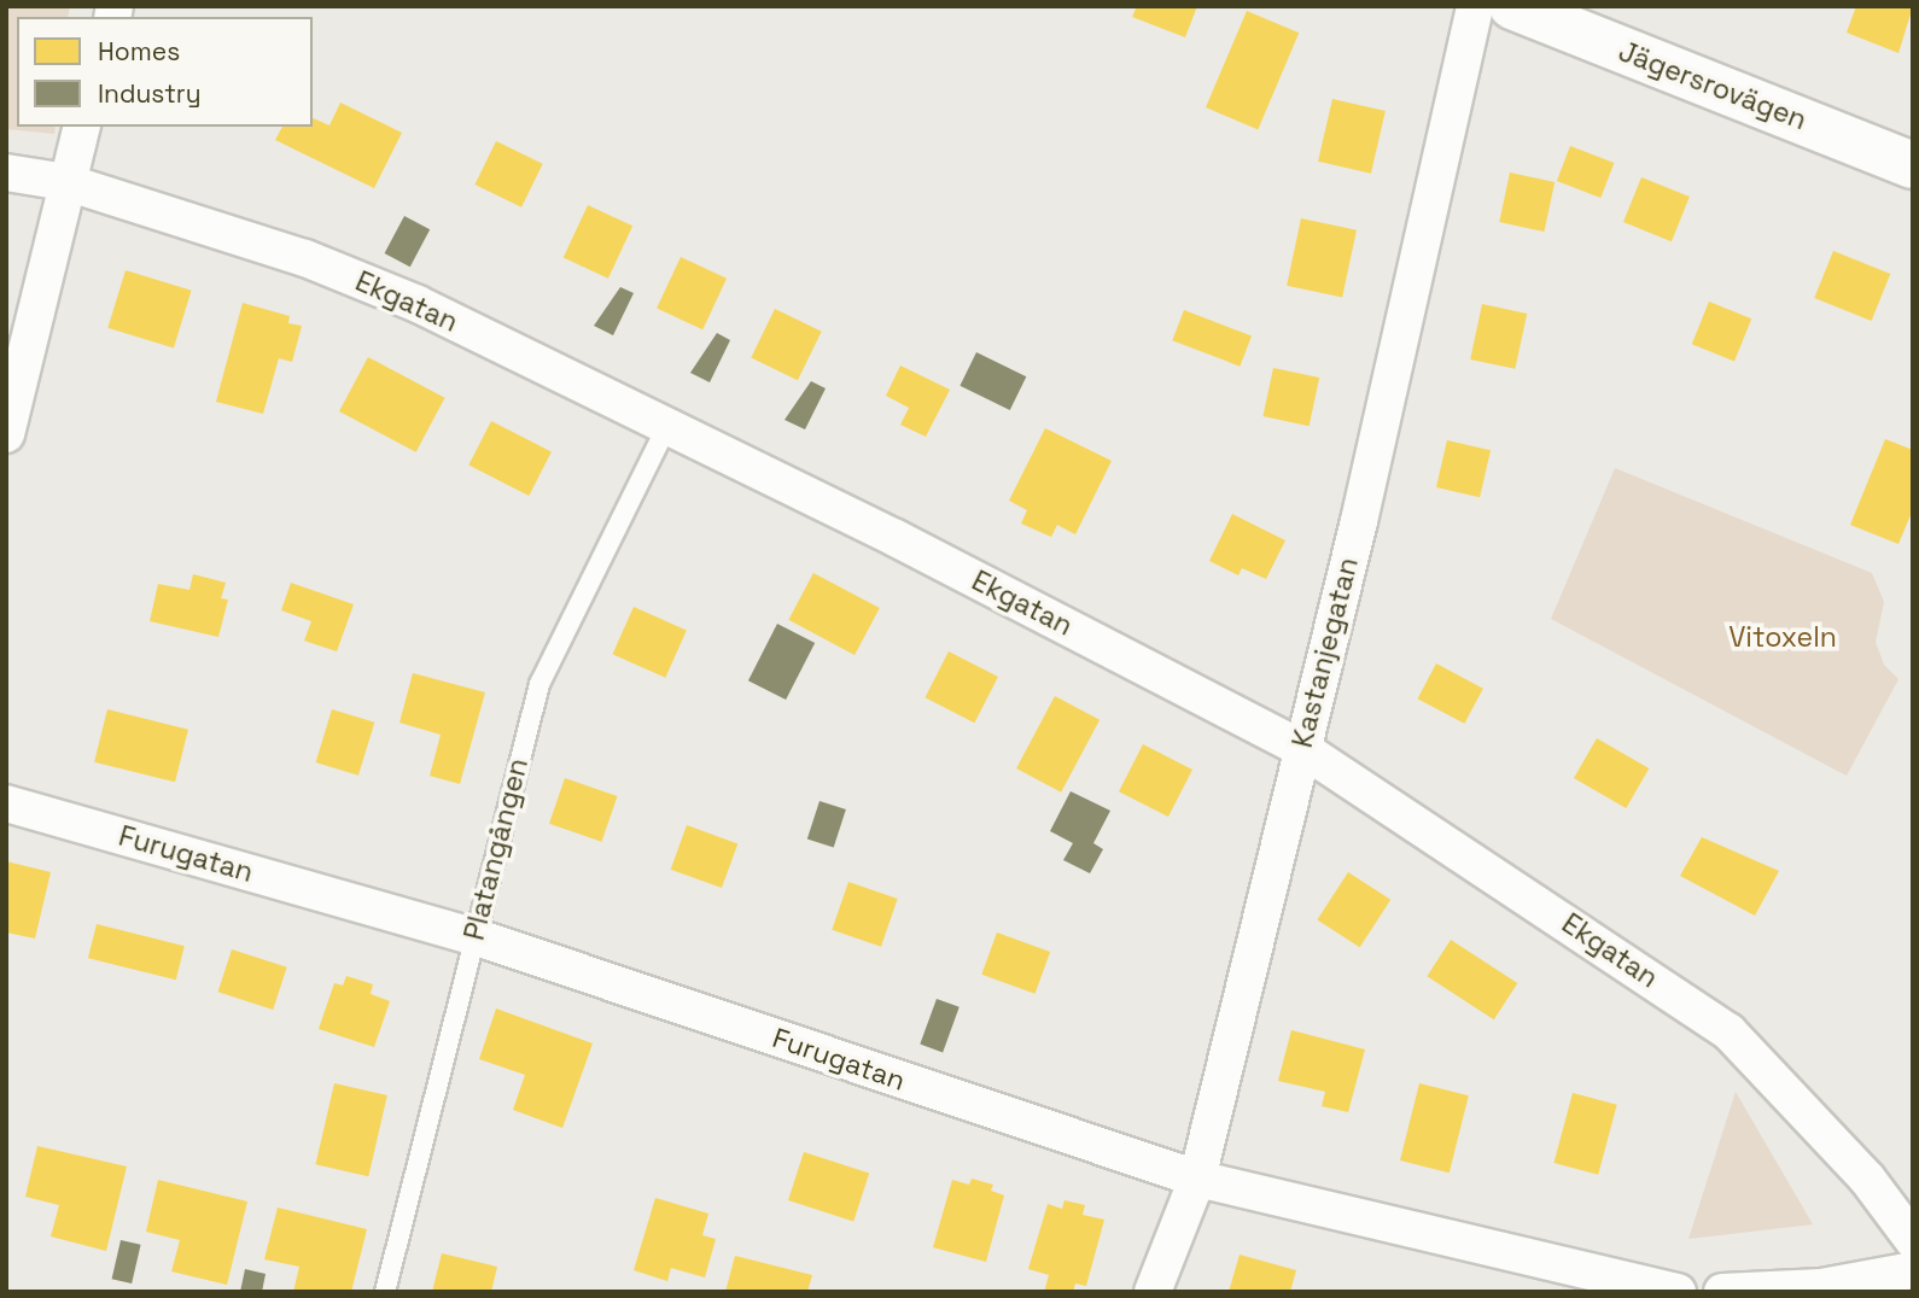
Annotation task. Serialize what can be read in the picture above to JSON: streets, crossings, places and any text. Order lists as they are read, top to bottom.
{
  "streets": {
    "street": [
      "Jägersrovägen",
      "Ekgatan",
      "Kastanjegatan",
      "Furugatan"
    ],
    "lane": ["Platangången"]
  },
  "crossings": [
    ["Ekgatan", "Kastanjegatan"],
    ["Ekgatan", "Platangången"],
    ["Kastanjegatan", "Furugatan"],
    ["Platangången", "Furugatan"]
  ],
  "parks": ["Vitoxeln"],
  "legend": ["Homes", "Industry"]
}
